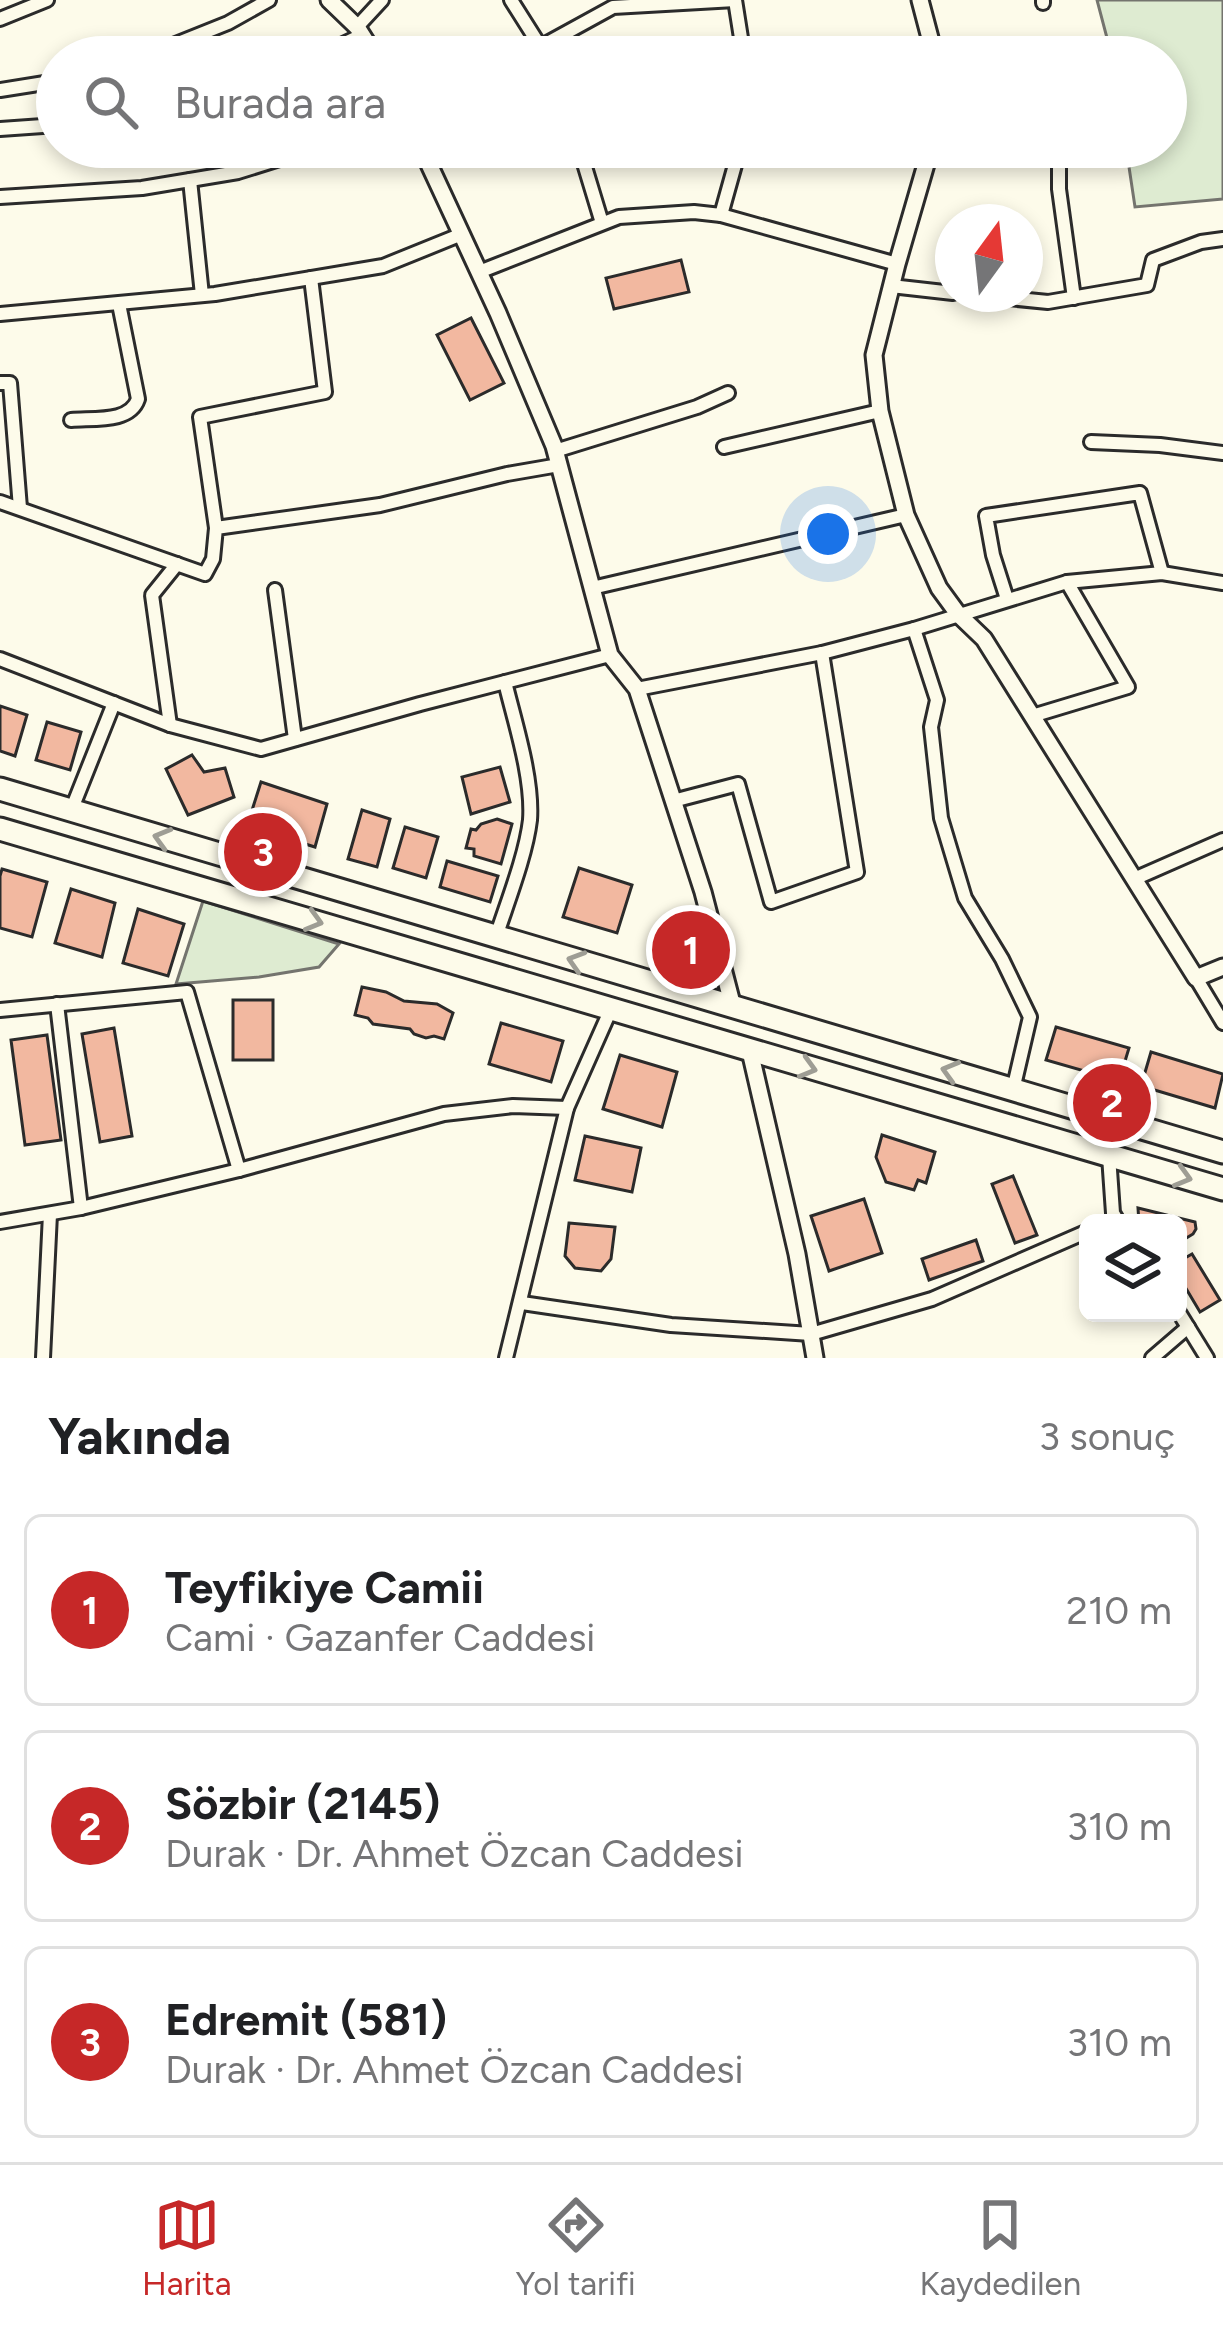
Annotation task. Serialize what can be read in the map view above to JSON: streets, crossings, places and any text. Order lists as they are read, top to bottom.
{
  "north": "top",
  "page": {
    "search": "Burada ara",
    "pins": ["3", "1", "2"],
    "heading": ["Yakında", "3 sonuç"],
    "list": [
      {
        "mark": "1",
        "name": "Teyfikiye Camii",
        "note": "Cami · Gazanfer Caddesi",
        "value": "210 m"
      },
      {
        "mark": "2",
        "name": "Sözbir (2145)",
        "note": "Durak · Dr. Ahmet Özcan Caddesi",
        "value": "310 m"
      },
      {
        "mark": "3",
        "name": "Edremit (581)",
        "note": "Durak · Dr. Ahmet Özcan Caddesi",
        "value": "310 m"
      }
    ],
    "nav": ["Harita", "Yol tarifi", "Kaydedilen"]
  }
}
